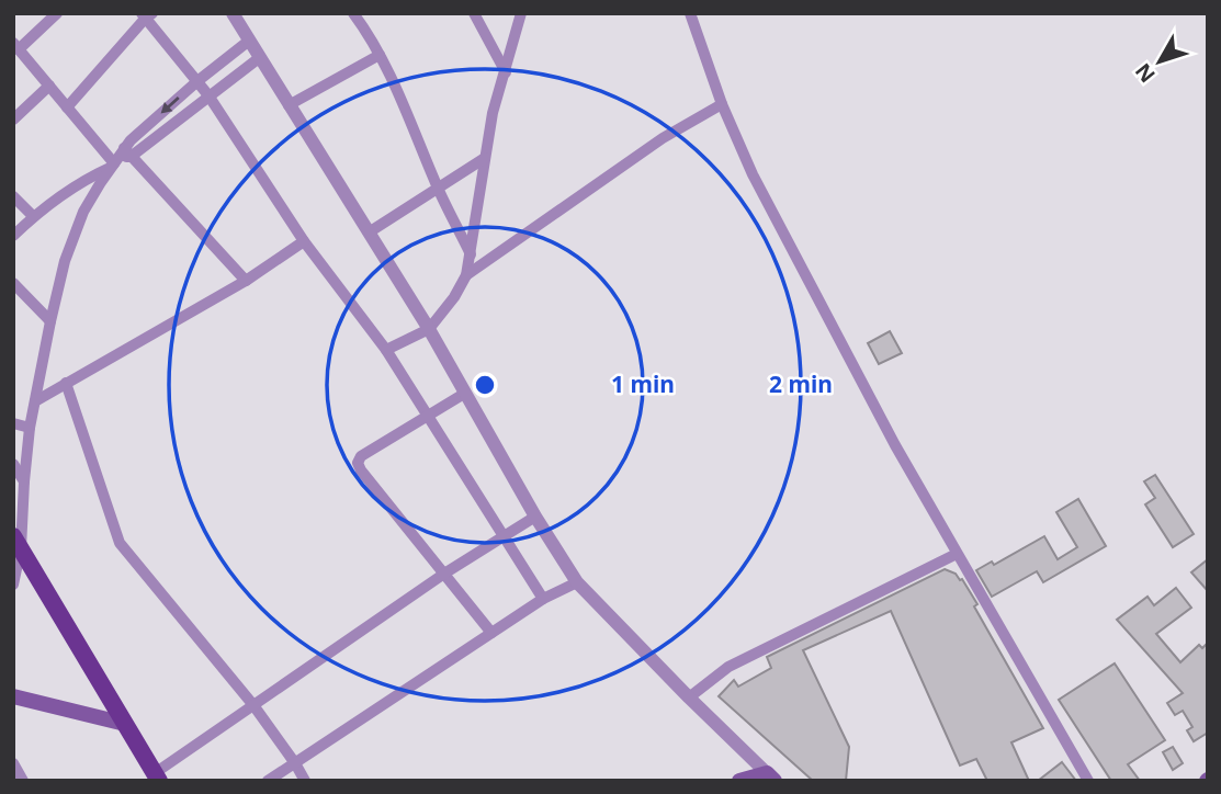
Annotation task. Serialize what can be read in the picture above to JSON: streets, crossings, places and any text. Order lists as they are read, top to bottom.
{
  "north": "bottom left",
  "rings": ["1 min", "2 min"]
}
